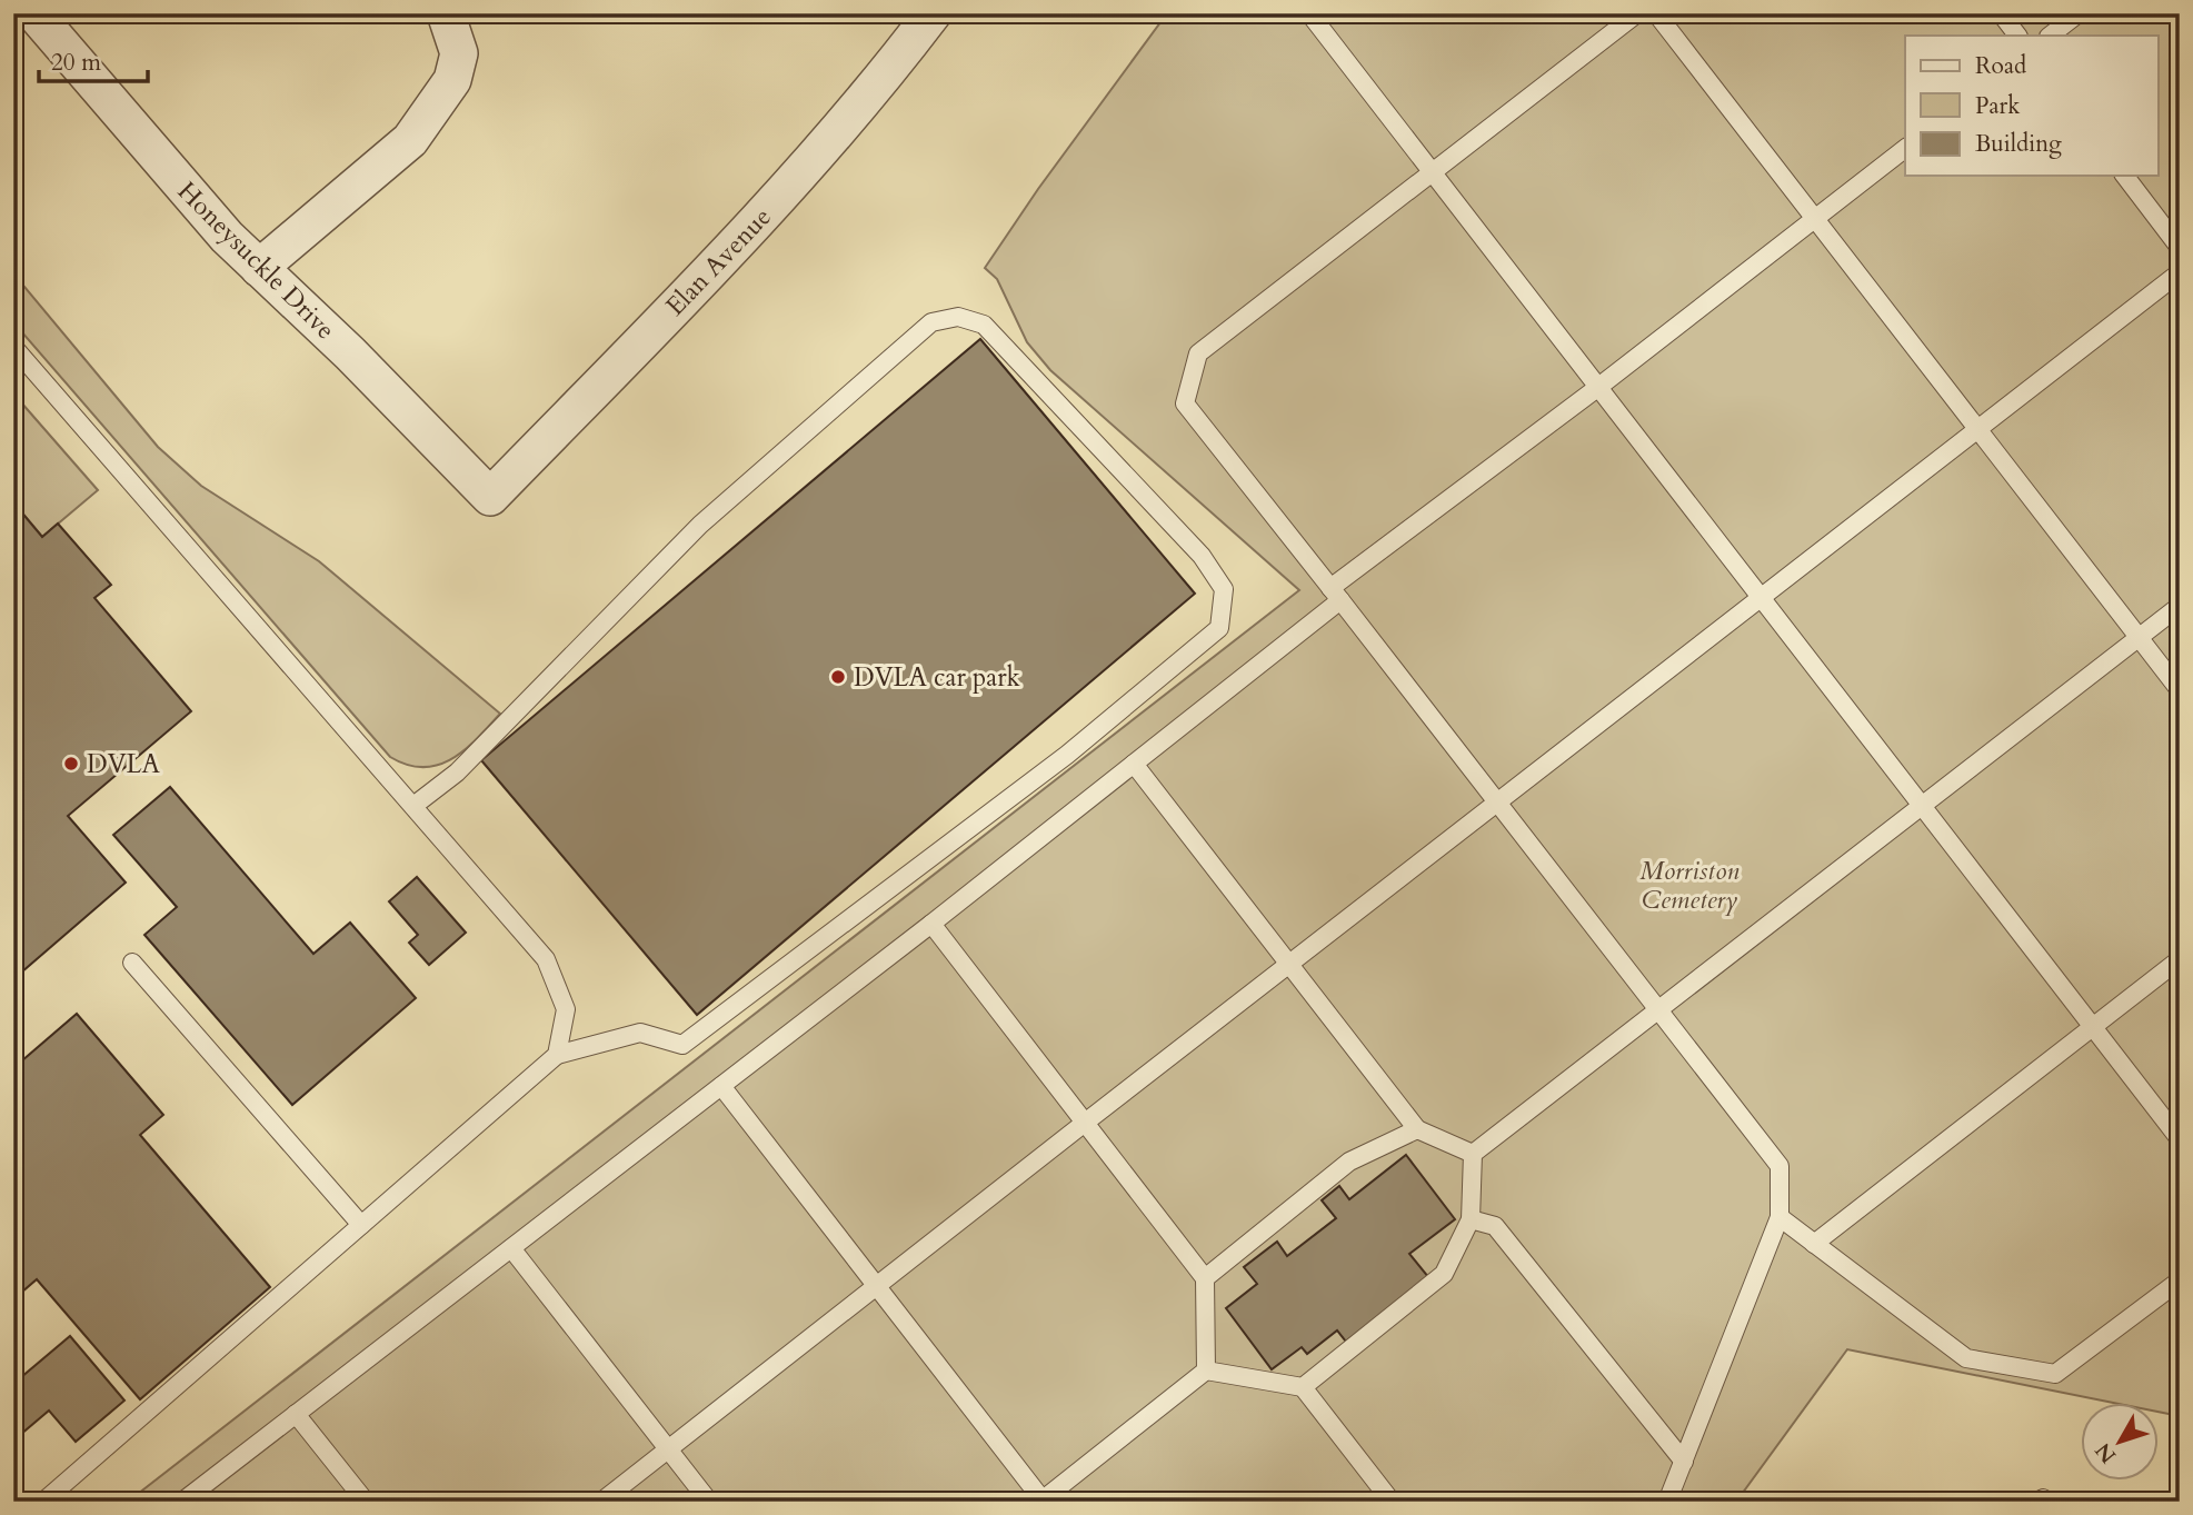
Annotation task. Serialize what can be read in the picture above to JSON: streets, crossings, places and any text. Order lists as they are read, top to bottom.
{
  "streets": {
    "street": ["Honeysuckle Drive", "Elan Avenue"]
  },
  "crossings": [
    ["Honeysuckle Drive", "Elan Avenue"]
  ],
  "parks": ["Morriston Cemetery"],
  "places": ["DVLA car park", "DVLA"],
  "legend": ["Road", "Park", "Building"],
  "scale_bar": "20 m",
  "north": "bottom left"
}
